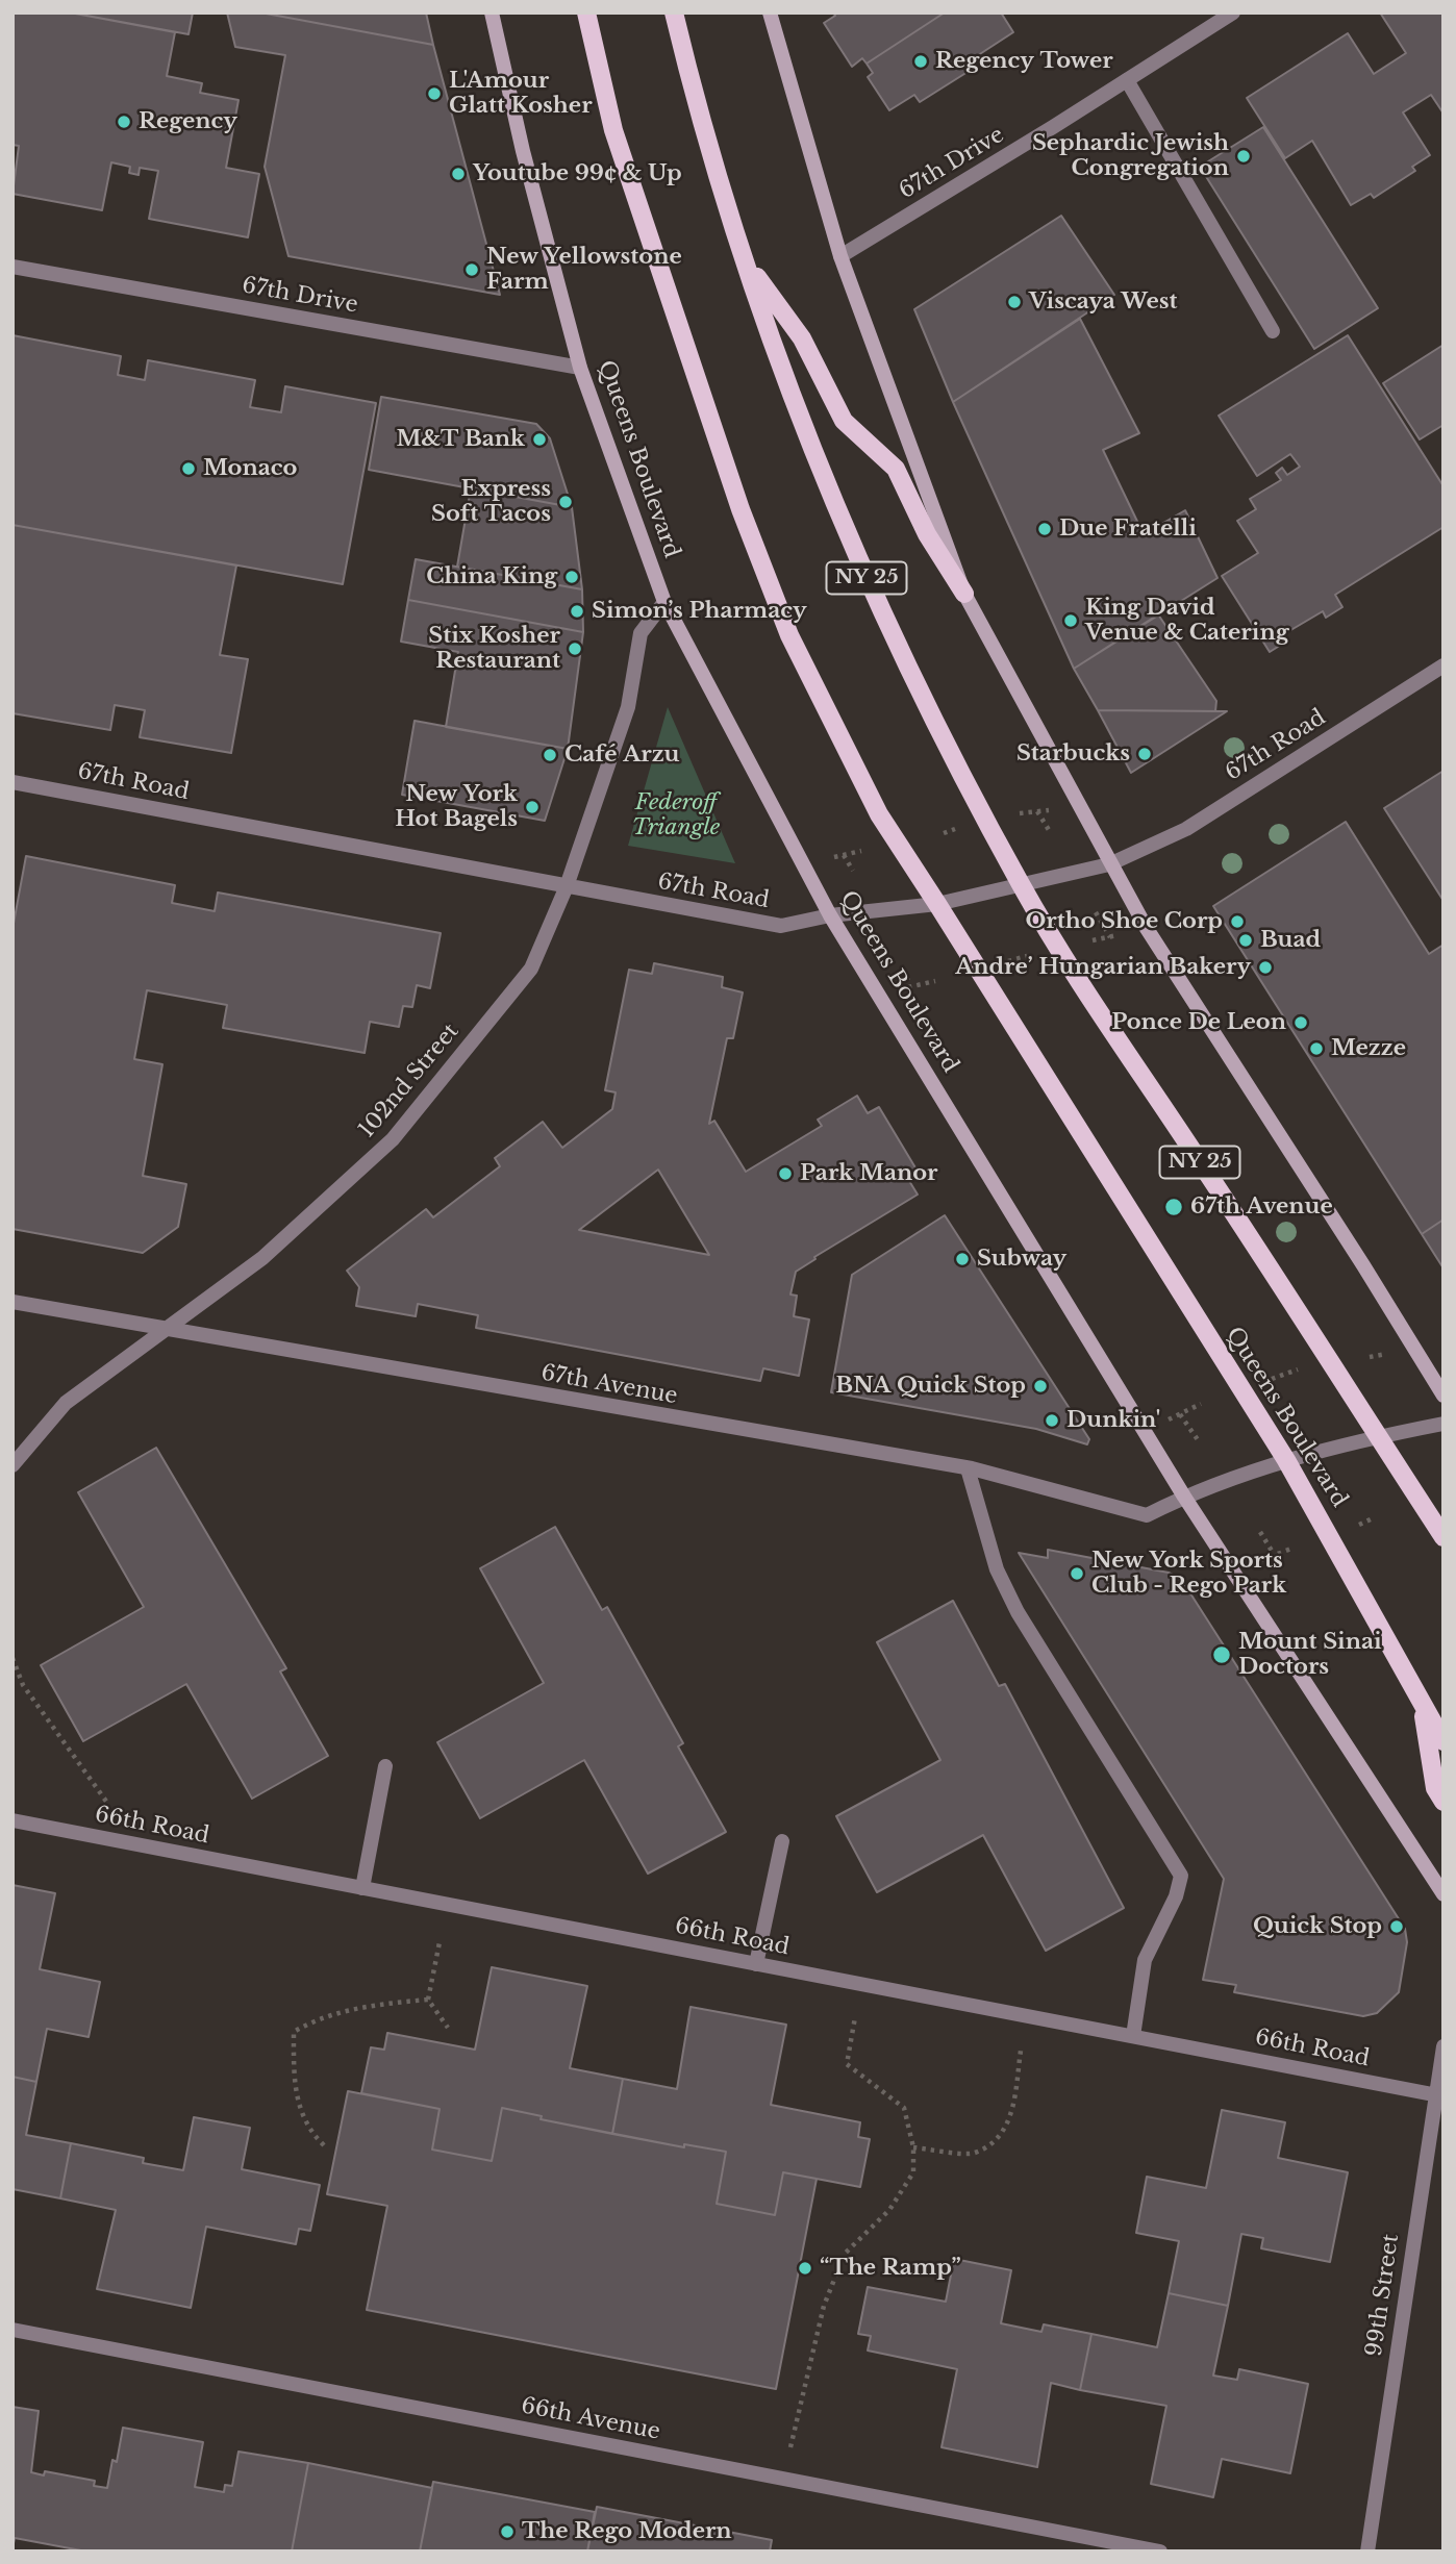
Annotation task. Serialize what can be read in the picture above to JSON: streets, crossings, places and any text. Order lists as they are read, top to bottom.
{
  "streets": {
    "main road": ["Queens Boulevard", "NY 25"],
    "street": [
      "67th Drive",
      "67th Road",
      "102nd Street",
      "67th Avenue",
      "66th Road",
      "99th Street",
      "66th Avenue"
    ]
  },
  "crossings": [
    ["67th Drive", "Queens Boulevard"],
    ["Queens Boulevard", "67th Road"],
    ["Queens Boulevard", "102nd Street"],
    ["Queens Boulevard", "67th Avenue"],
    ["NY 25", "67th Road"],
    ["NY 25", "67th Avenue"],
    ["67th Road", "102nd Street"],
    ["102nd Street", "67th Avenue"],
    ["66th Road", "99th Street"]
  ],
  "parks": ["Federoff Triangle"],
  "places": [
    "Regency Tower",
    "L'Amour Glatt Kosher",
    "Regency",
    "Sephardic Jewish Congregation",
    "Youtube 99¢ & Up",
    "New Yellowstone Farm",
    "Viscaya West",
    "M&T Bank",
    "Monaco",
    "Express Soft Tacos",
    "Due Fratelli",
    "China King",
    "Simon’s Pharmacy",
    "King David Venue & Catering",
    "Stix Kosher Restaurant",
    "Starbucks",
    "Café Arzu",
    "New York Hot Bagels",
    "Ortho Shoe Corp",
    "Buad",
    "Andre’ Hungarian Bakery",
    "Ponce De Leon",
    "Mezze",
    "Park Manor",
    "67th Avenue",
    "Subway",
    "BNA Quick Stop",
    "Dunkin'",
    "New York Sports Club - Rego Park",
    "Mount Sinai Doctors",
    "Quick Stop",
    "“The Ramp”",
    "The Rego Modern"
  ]
}
